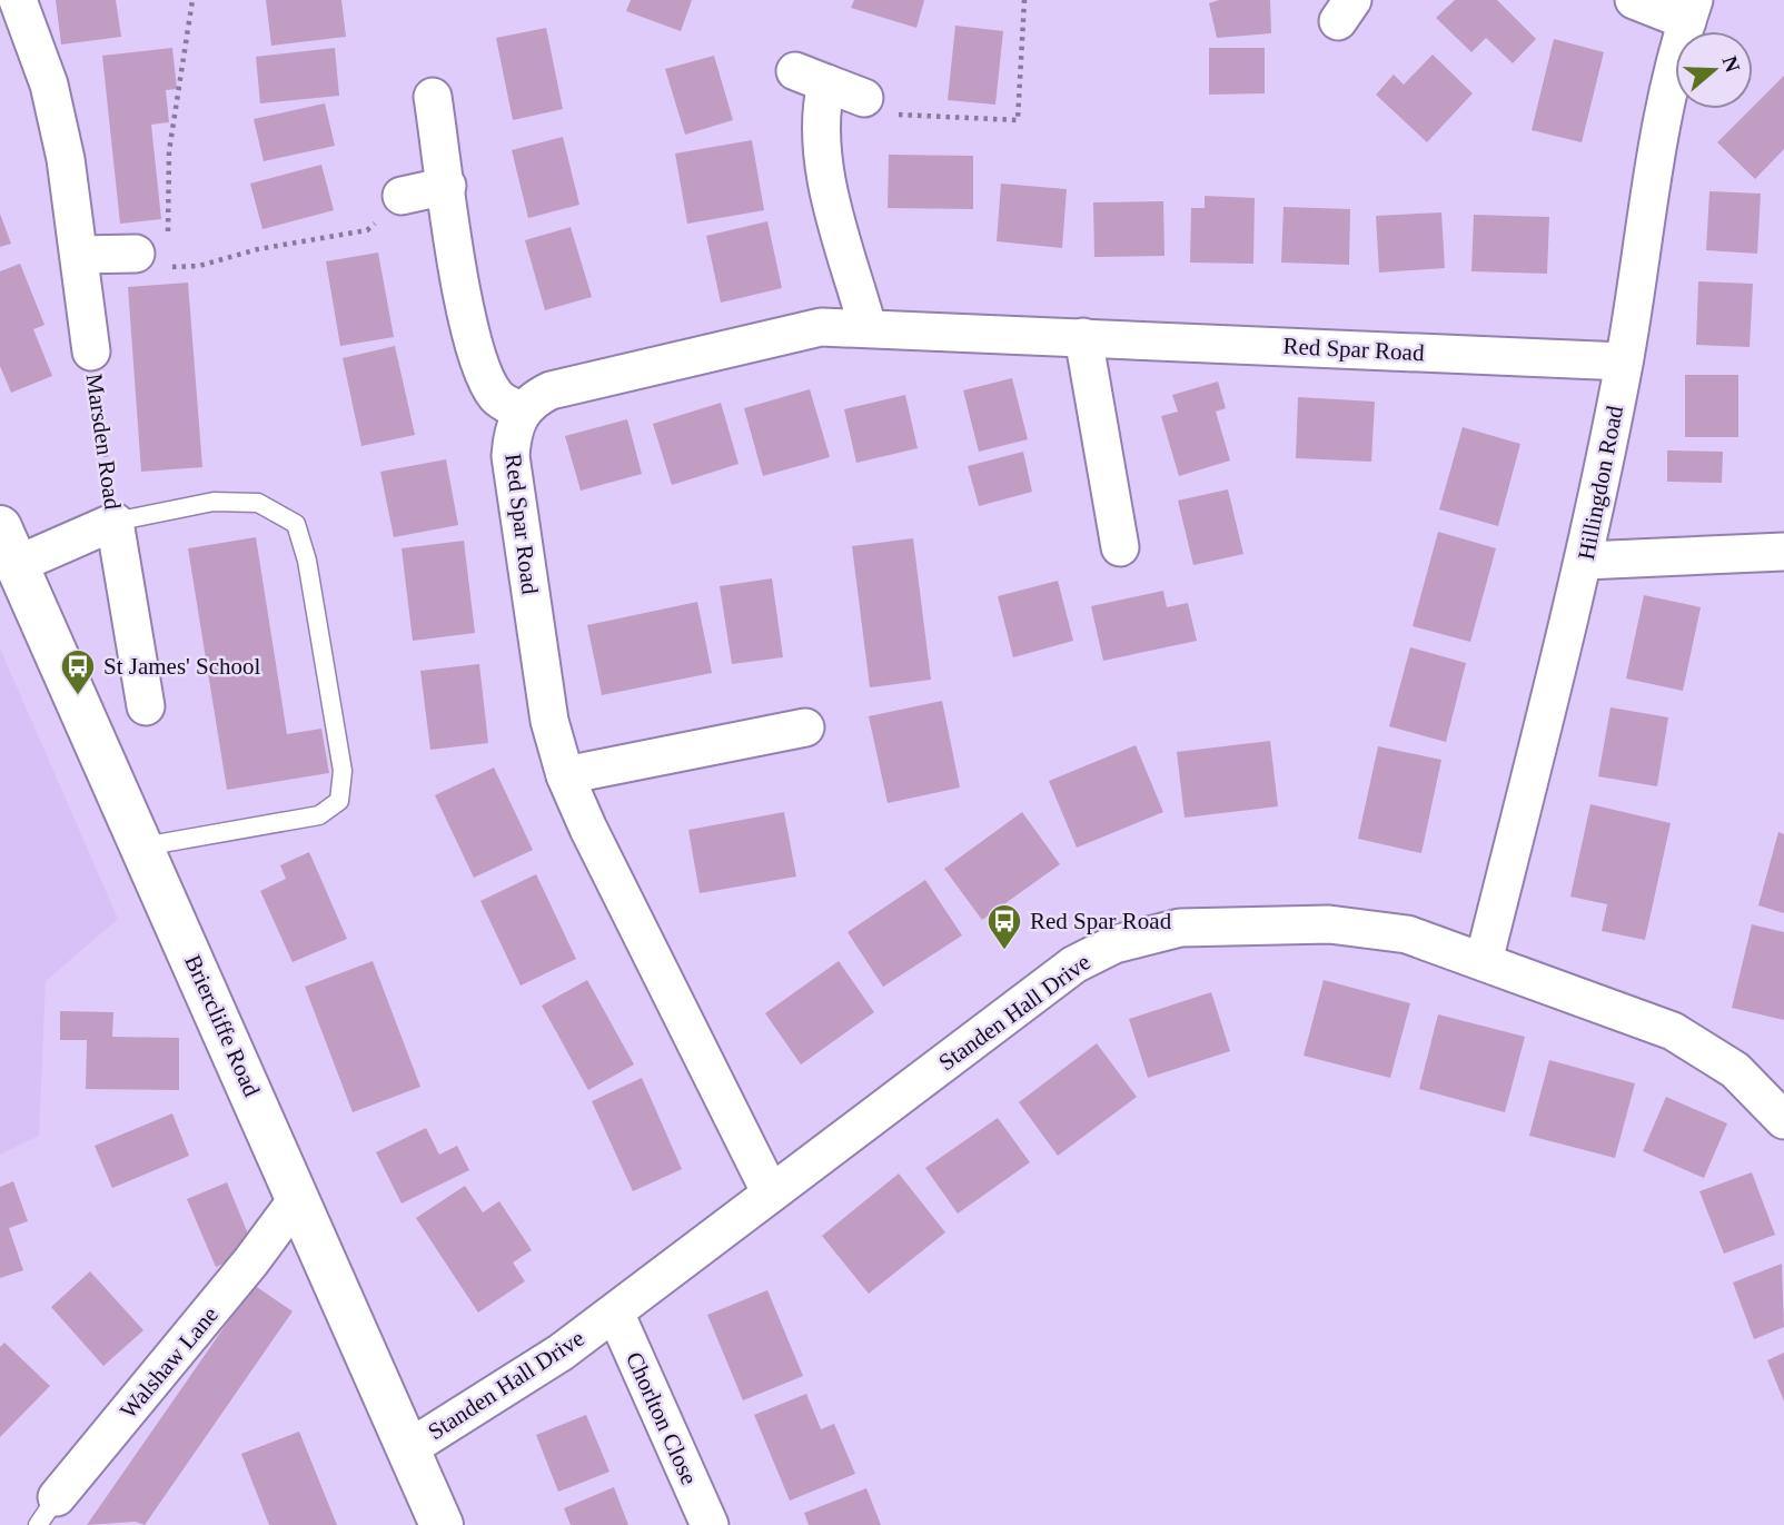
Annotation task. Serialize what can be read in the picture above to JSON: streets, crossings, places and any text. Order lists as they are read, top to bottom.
{
  "streets": {
    "street": [
      "Red Spar Road",
      "Marsden Road",
      "Hillingdon Road",
      "Standen Hall Drive",
      "Briercliffe Road",
      "Walshaw Lane",
      "Chorlton Close"
    ]
  },
  "crossings": [
    ["Red Spar Road", "Hillingdon Road"],
    ["Red Spar Road", "Standen Hall Drive"],
    ["Marsden Road", "Briercliffe Road"],
    ["Hillingdon Road", "Standen Hall Drive"],
    ["Standen Hall Drive", "Briercliffe Road"],
    ["Standen Hall Drive", "Chorlton Close"],
    ["Briercliffe Road", "Walshaw Lane"]
  ],
  "places": {
    "bus stop": ["St James' School", "Red Spar Road"]
  },
  "north": "right"
}
